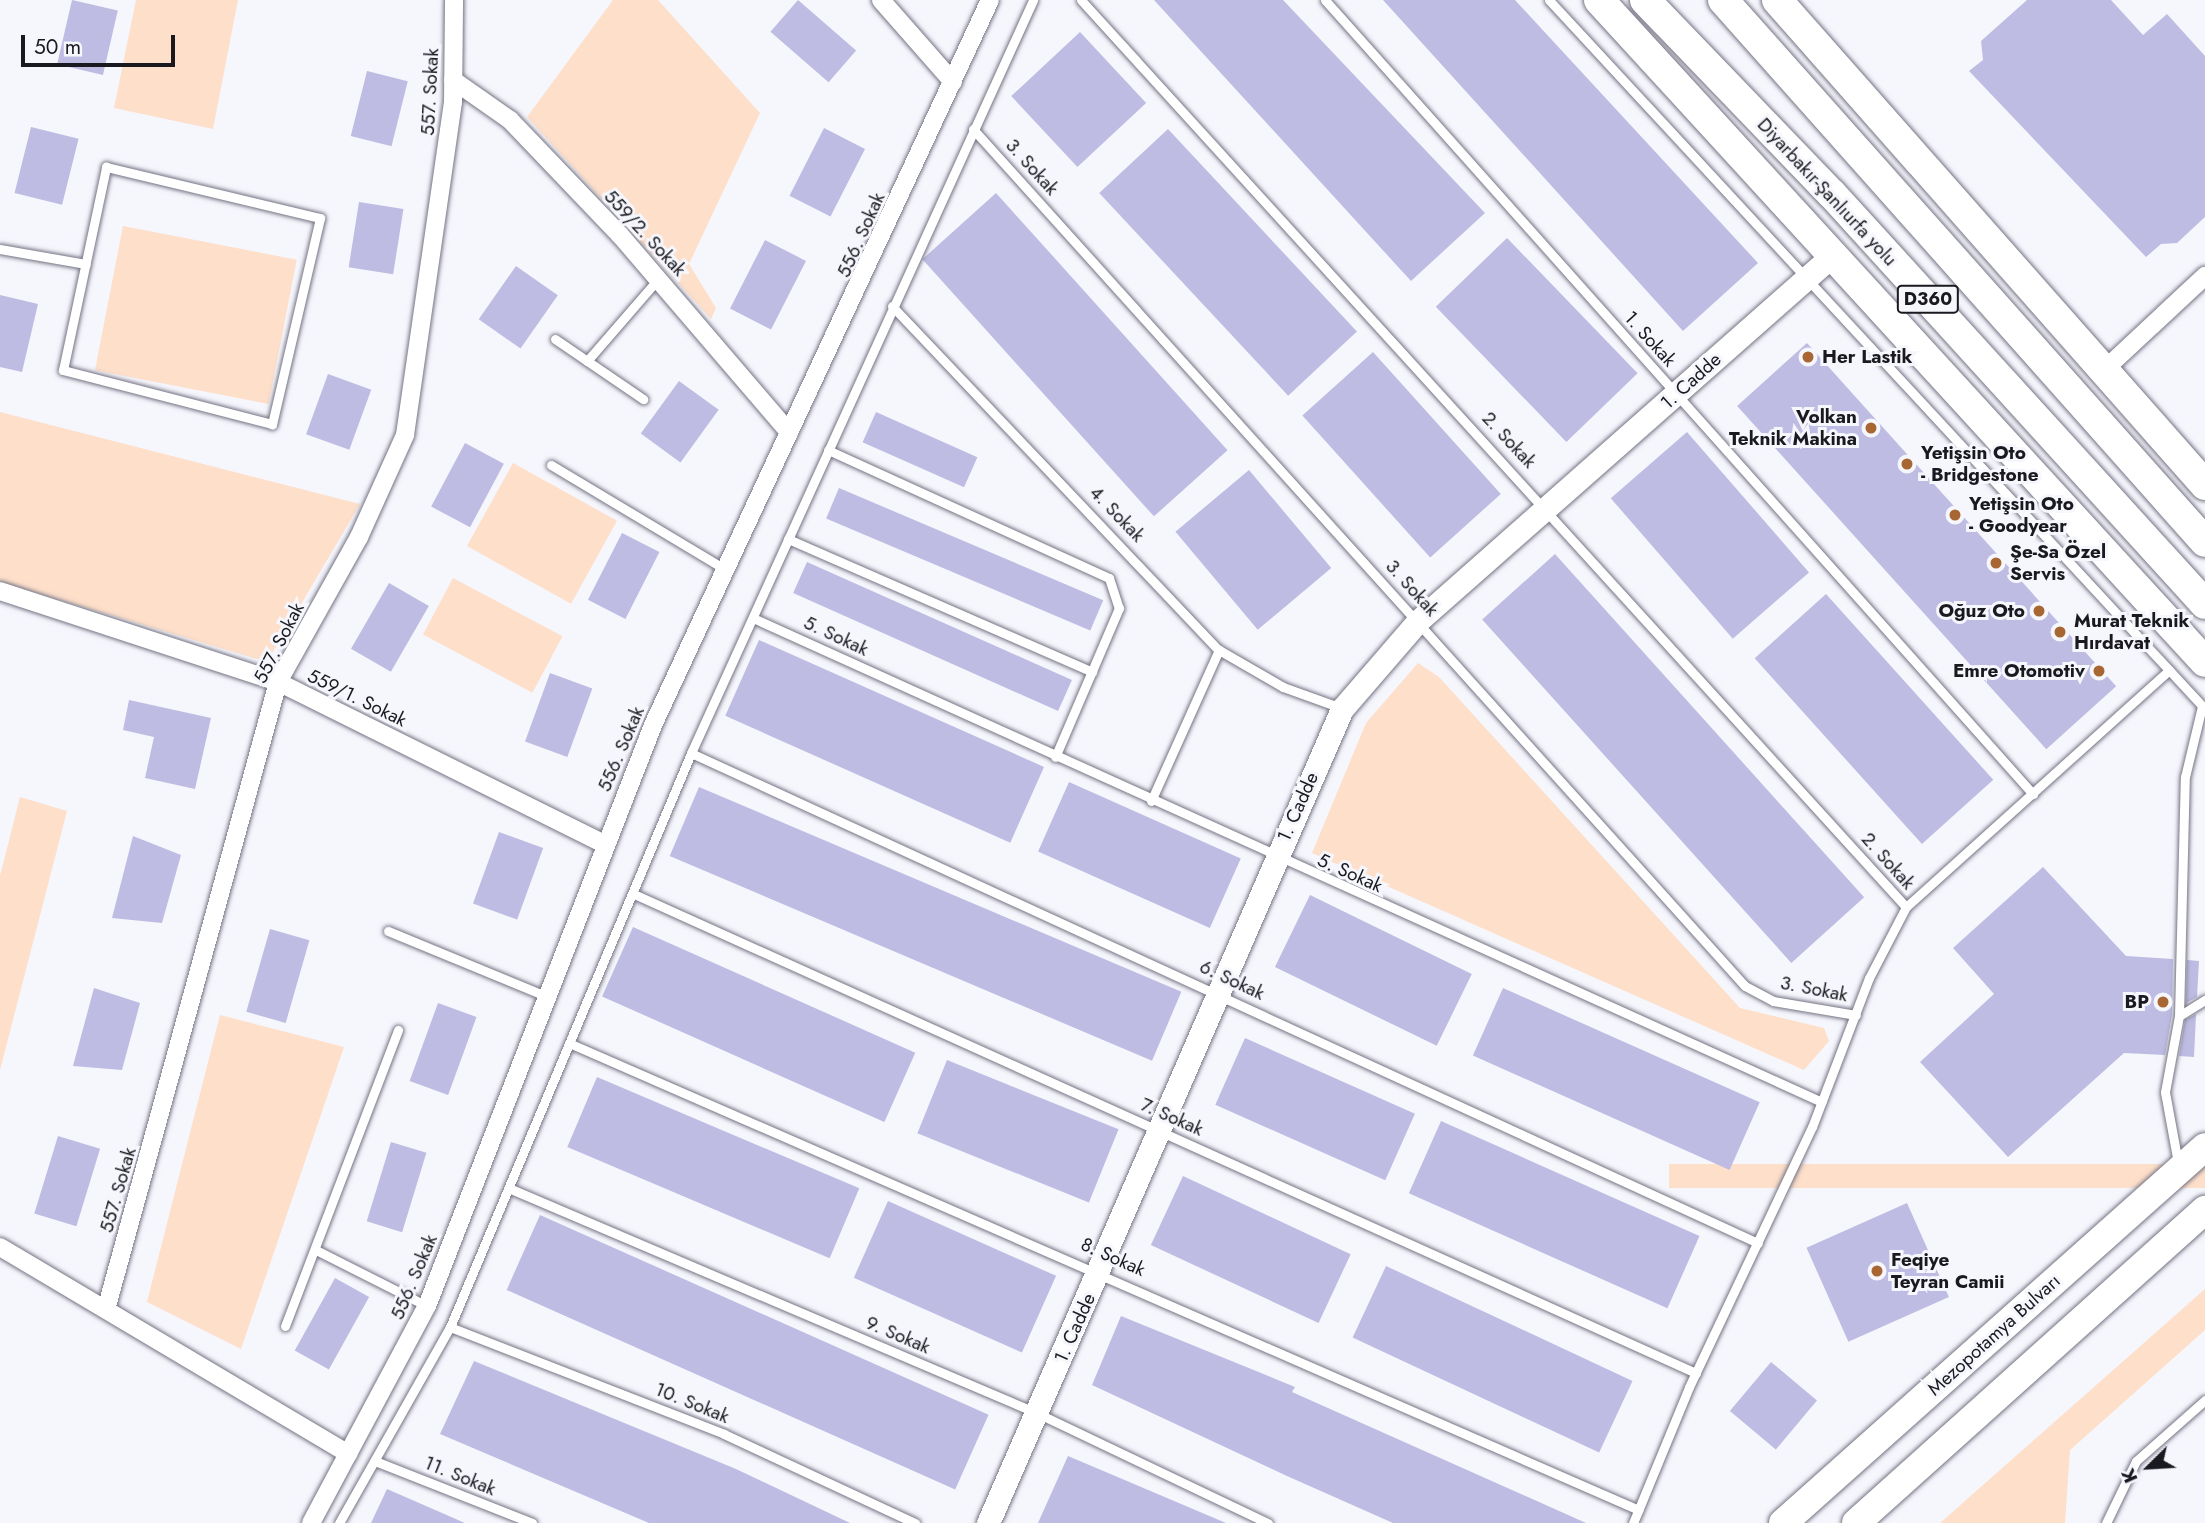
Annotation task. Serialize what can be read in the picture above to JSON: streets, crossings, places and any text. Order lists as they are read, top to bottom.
{
  "streets": {
    "highway": ["Diyarbakır-Şanlıurfa yolu", "D360"],
    "main road": ["Mezopotamya Bulvarı"],
    "street": [
      "557. Sokak",
      "559/2. Sokak",
      "556. Sokak",
      "1. Cadde",
      "559/1. Sokak"
    ],
    "lane": [
      "3. Sokak",
      "1. Sokak",
      "2. Sokak",
      "4. Sokak",
      "5. Sokak",
      "6. Sokak",
      "7. Sokak",
      "8. Sokak",
      "9. Sokak",
      "10. Sokak",
      "11. Sokak"
    ]
  },
  "crossings": [
    ["557. Sokak", "559/2. Sokak"],
    ["557. Sokak", "559/1. Sokak"],
    ["3. Sokak", "1. Cadde"],
    ["559/2. Sokak", "556. Sokak"],
    ["556. Sokak", "559/1. Sokak"],
    ["1. Sokak", "1. Cadde"],
    ["1. Cadde", "2. Sokak"],
    ["1. Cadde", "4. Sokak"],
    ["1. Cadde", "5. Sokak"],
    ["1. Cadde", "6. Sokak"],
    ["1. Cadde", "7. Sokak"],
    ["1. Cadde", "8. Sokak"],
    ["1. Cadde", "9. Sokak"]
  ],
  "places": [
    "Her Lastik",
    "Volkan Teknik Makina",
    "Yetişsin Oto - Bridgestone",
    "Yetişsin Oto - Goodyear",
    "Şe-Sa Özel Servis",
    "Oğuz Oto",
    "Murat Teknik Hırdavat",
    "Emre Otomotiv",
    "BP",
    "Feqiye Teyran Camii"
  ],
  "scale_bar": "50 m",
  "north": "bottom left"
}
